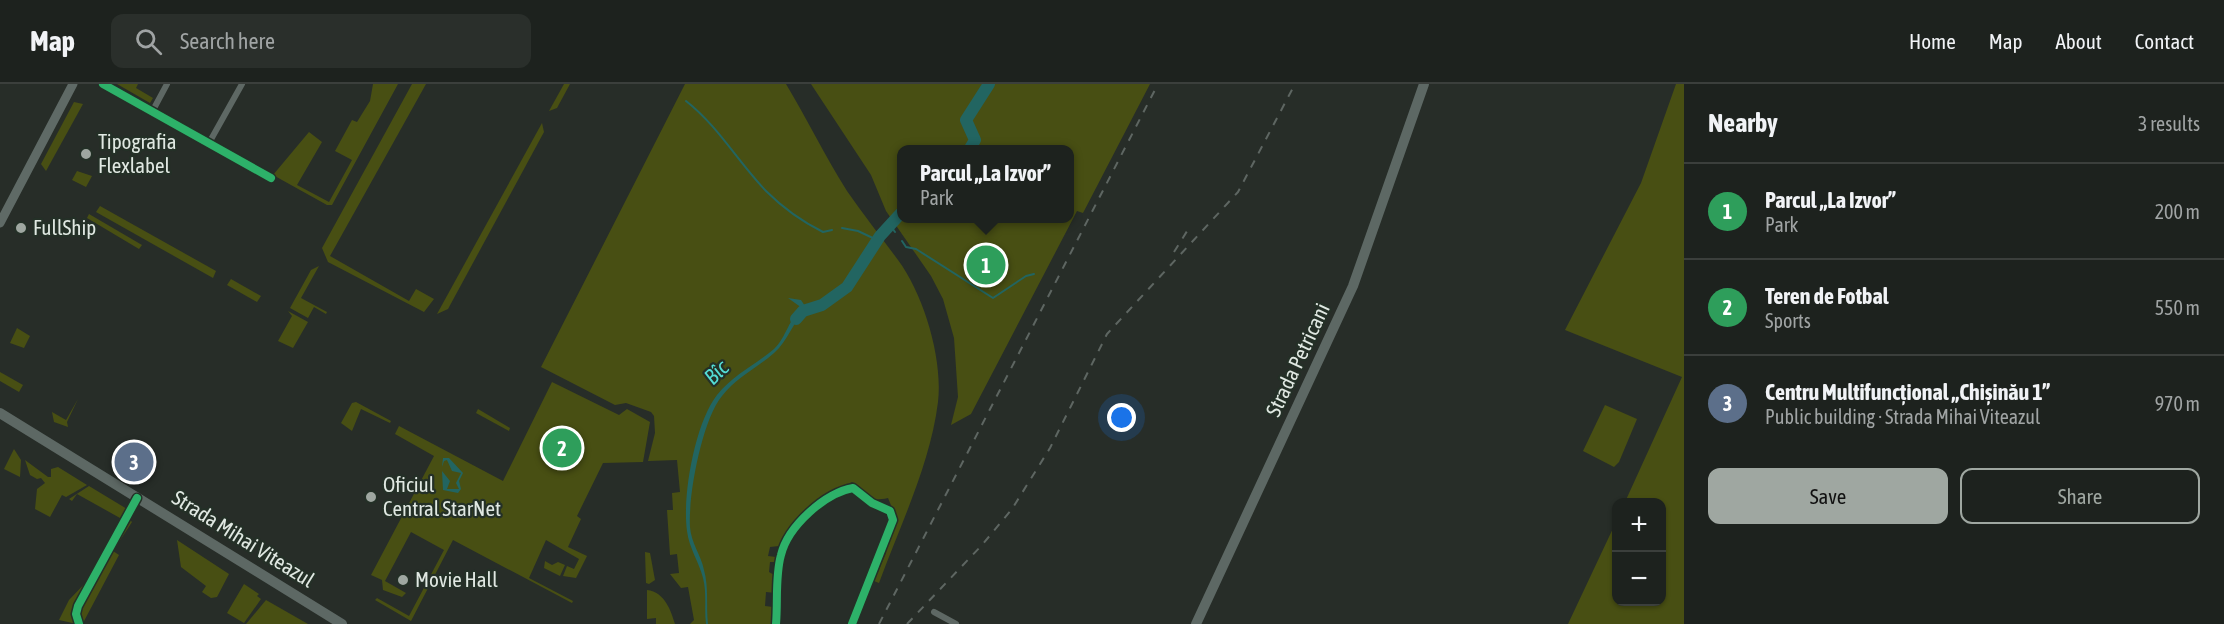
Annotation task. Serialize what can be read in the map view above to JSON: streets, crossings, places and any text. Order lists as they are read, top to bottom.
{
  "streets": {
    "main road": ["Strada Petricani", "Strada Mihai Viteazul"]
  },
  "water": ["Bîc"],
  "places": [
    "Tipografia Flexlabel",
    "FullShip",
    "Oficiul Central StarNet",
    "Movie Hall"
  ],
  "page": {
    "header": "Map",
    "search": "Search here",
    "nav": [
      "Home",
      "Map",
      "About",
      "Contact"
    ],
    "heading": ["Nearby", "3 results"],
    "popup": ["Parcul „La Izvor”", "Park"],
    "list": [
      {
        "mark": "1",
        "name": "Parcul „La Izvor”",
        "note": "Park",
        "value": "200 m"
      },
      {
        "mark": "2",
        "name": "Teren de Fotbal",
        "note": "Sports",
        "value": "550 m"
      },
      {
        "mark": "3",
        "name": "Centru Multifuncțional „Chișinău 1”",
        "note": "Public building · Strada Mihai Viteazul",
        "value": "970 m"
      }
    ],
    "pins": ["1", "2", "3"],
    "buttons": ["Save", "Share"],
    "map_buttons": ["+", "−"]
  }
}
